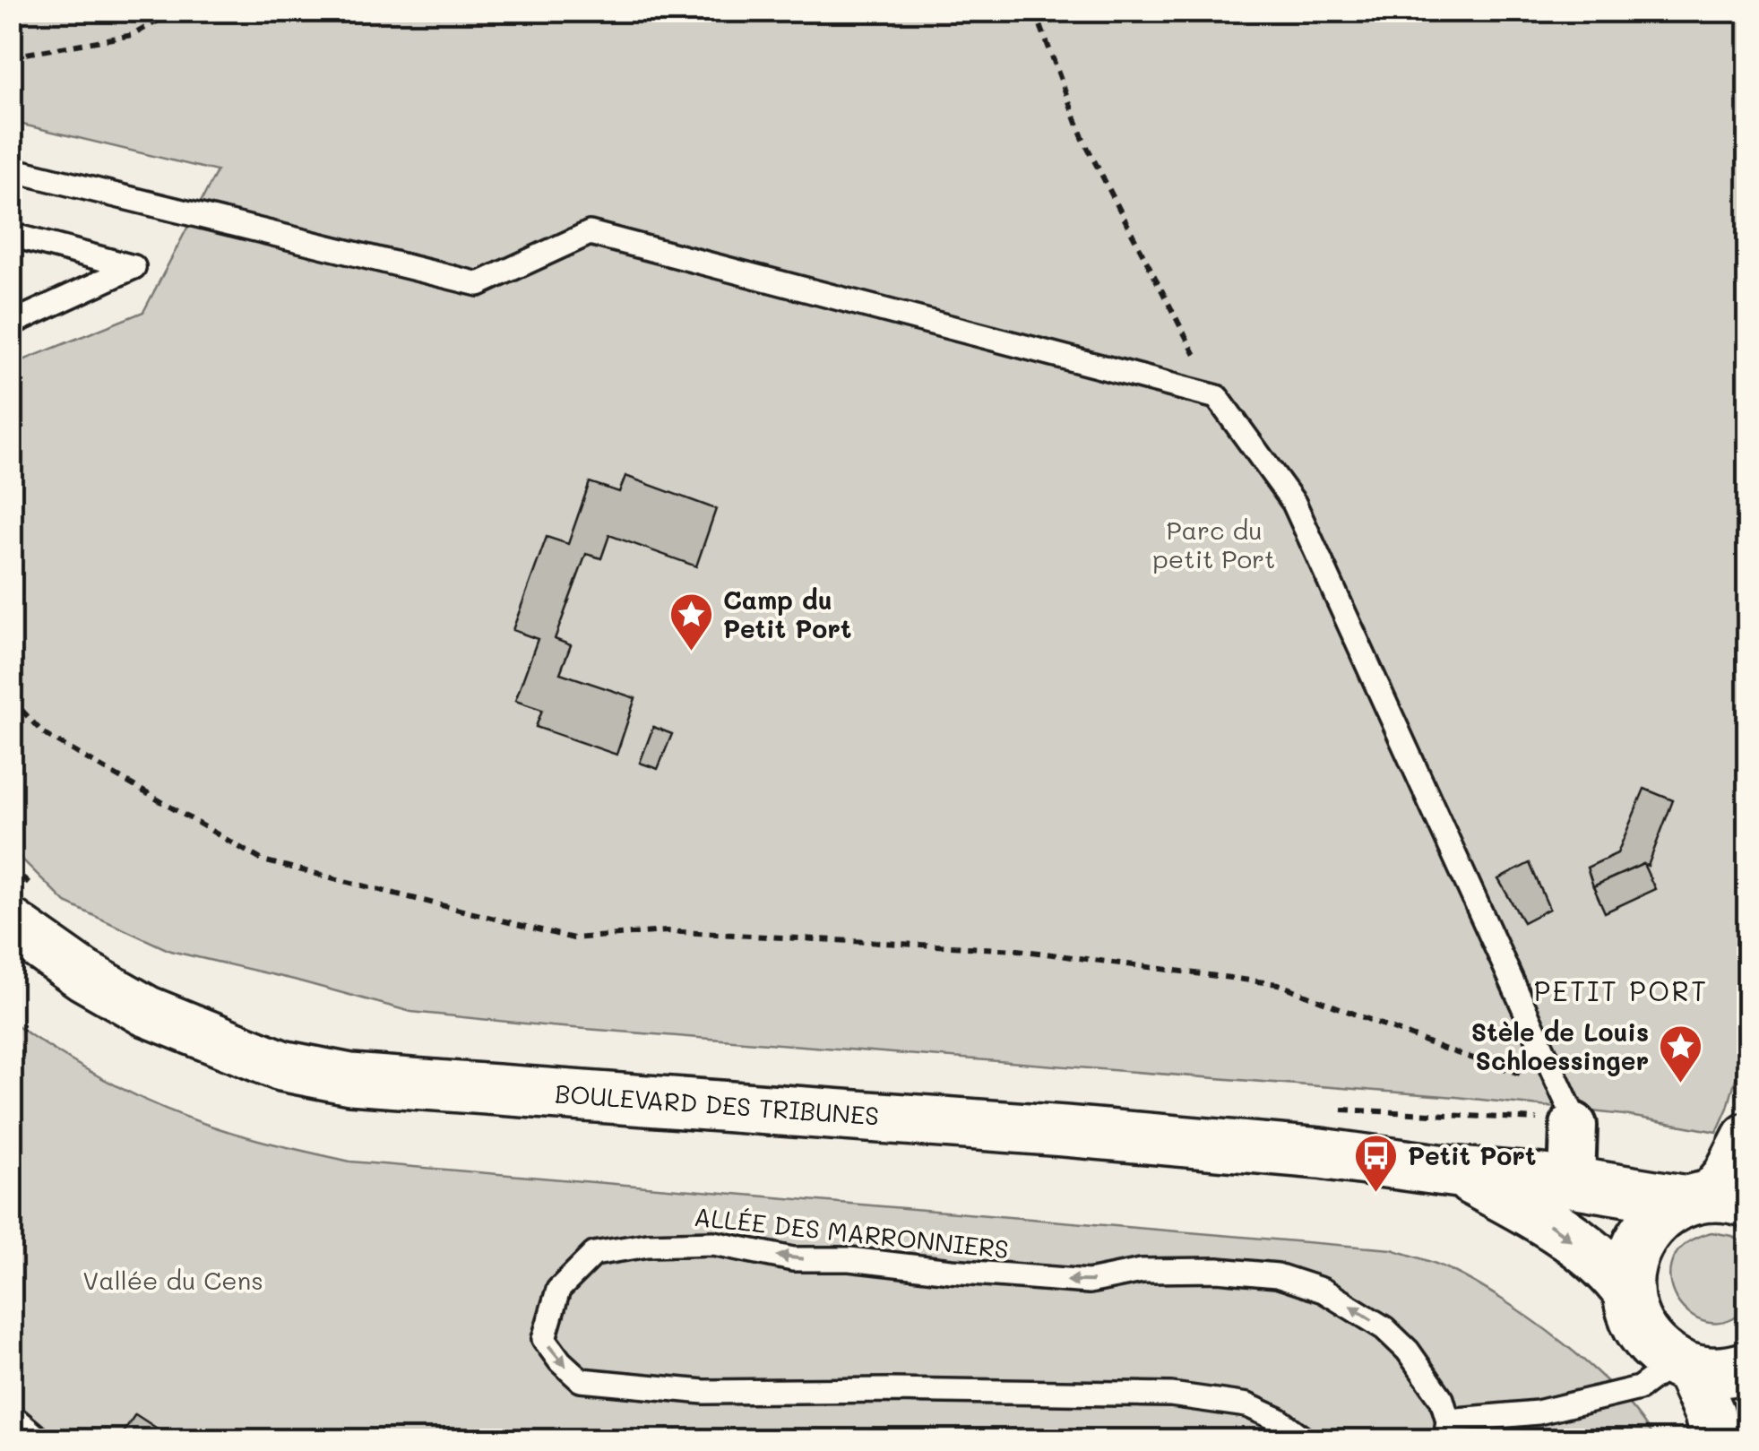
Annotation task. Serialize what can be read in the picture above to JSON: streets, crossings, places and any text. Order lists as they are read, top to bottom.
{
  "streets": {
    "street": ["BOULEVARD DES TRIBUNES"],
    "lane": ["ALLÉE DES MARRONNIERS"]
  },
  "districts": ["PETIT PORT"],
  "parks": ["Parc du petit Port", "Vallée du Cens"],
  "places": {
    "place": ["Camp du Petit Port", "Stèle de Louis Schloessinger"],
    "bus stop": ["Petit Port"]
  }
}
